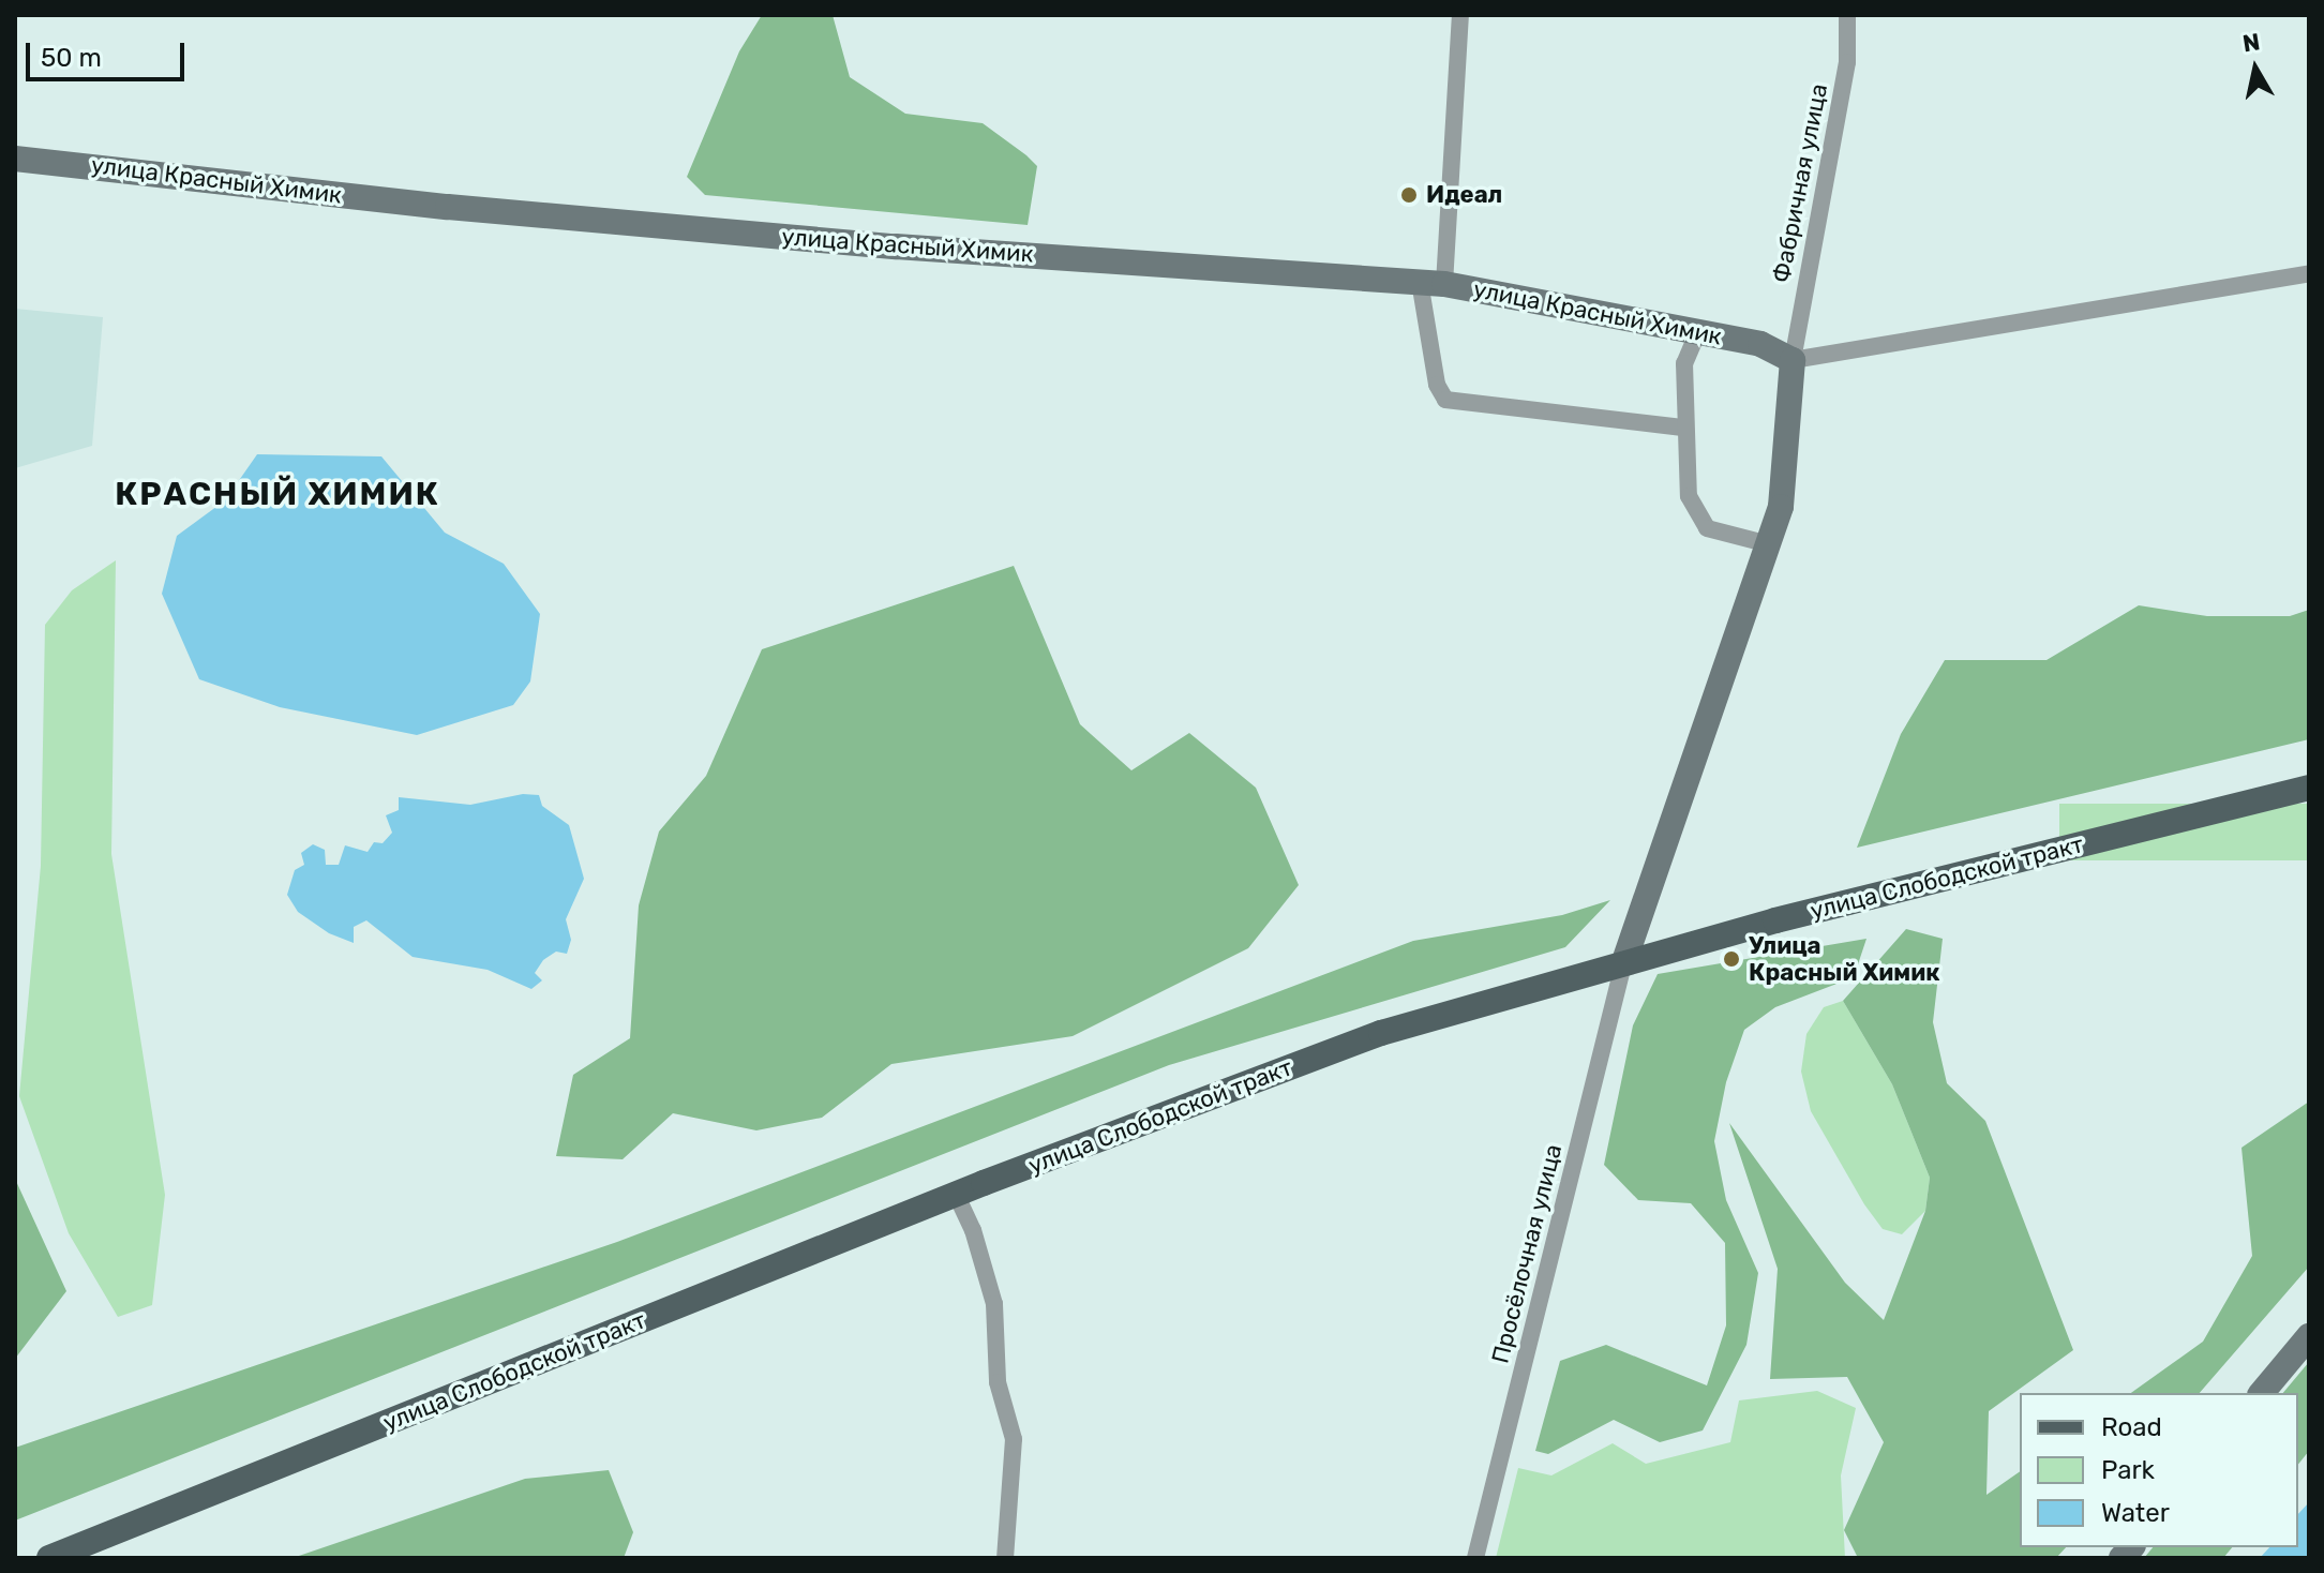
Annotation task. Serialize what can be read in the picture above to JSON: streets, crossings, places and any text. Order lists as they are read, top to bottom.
{
  "streets": {
    "main road": ["улица Слободской тракт"],
    "street": ["улица Красный Химик", "Фабричная улица", "Просёлочная улица"]
  },
  "crossings": [
    ["улица Красный Химик", "Фабричная улица"],
    ["улица Слободской тракт", "Просёлочная улица"]
  ],
  "districts": ["КРАСНЫЙ ХИМИК"],
  "places": ["Идеал", "Улица Красный Химик"],
  "legend": ["Road", "Park", "Water"],
  "scale_bar": "50 m",
  "north": "top"
}
